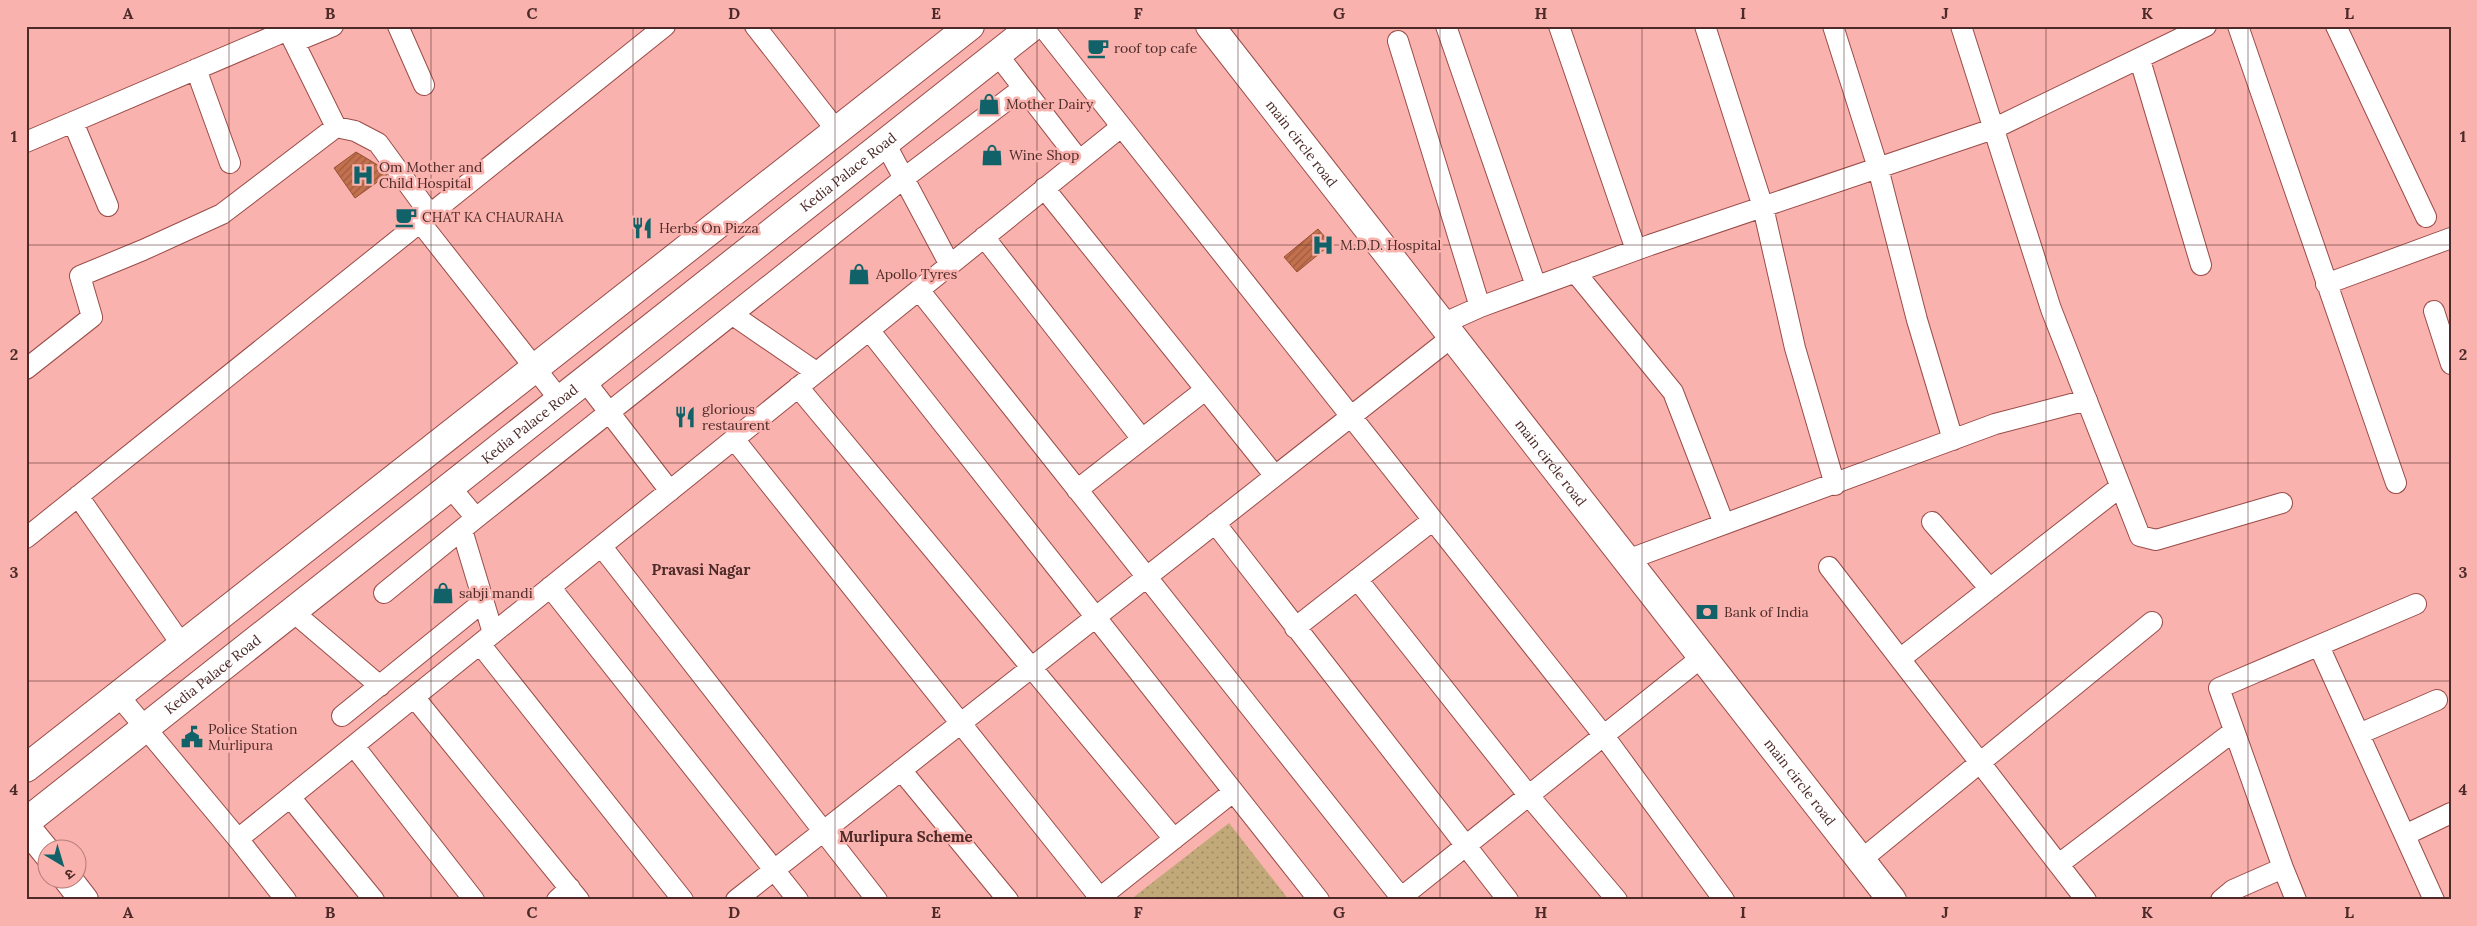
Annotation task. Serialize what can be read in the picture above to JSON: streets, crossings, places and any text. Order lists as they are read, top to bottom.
{
  "streets": {
    "street": ["main circle road", "Kedia Palace Road"]
  },
  "districts": ["Pravasi Nagar", "Murlipura Scheme"],
  "places": {
    "cafe": ["roof top cafe", "CHAT KA CHAURAHA"],
    "shop": [
      "Mother Dairy",
      "Wine Shop",
      "Apollo Tyres",
      "sabji mandi"
    ],
    "hospital": ["Om Mother and Child Hospital", "M.D.D. Hospital"],
    "restaurant": ["Herbs On Pizza", "glorious restaurent"],
    "bank": ["Bank of India"],
    "public building": ["Police Station Murlipura"]
  },
  "north": "bottom right",
  "grid": {
    "columns": [
      "A",
      "B",
      "C",
      "D",
      "E",
      "F",
      "G",
      "H",
      "I",
      "J",
      "K",
      "L"
    ],
    "rows": [
      "1",
      "2",
      "3",
      "4"
    ]
  }
}
